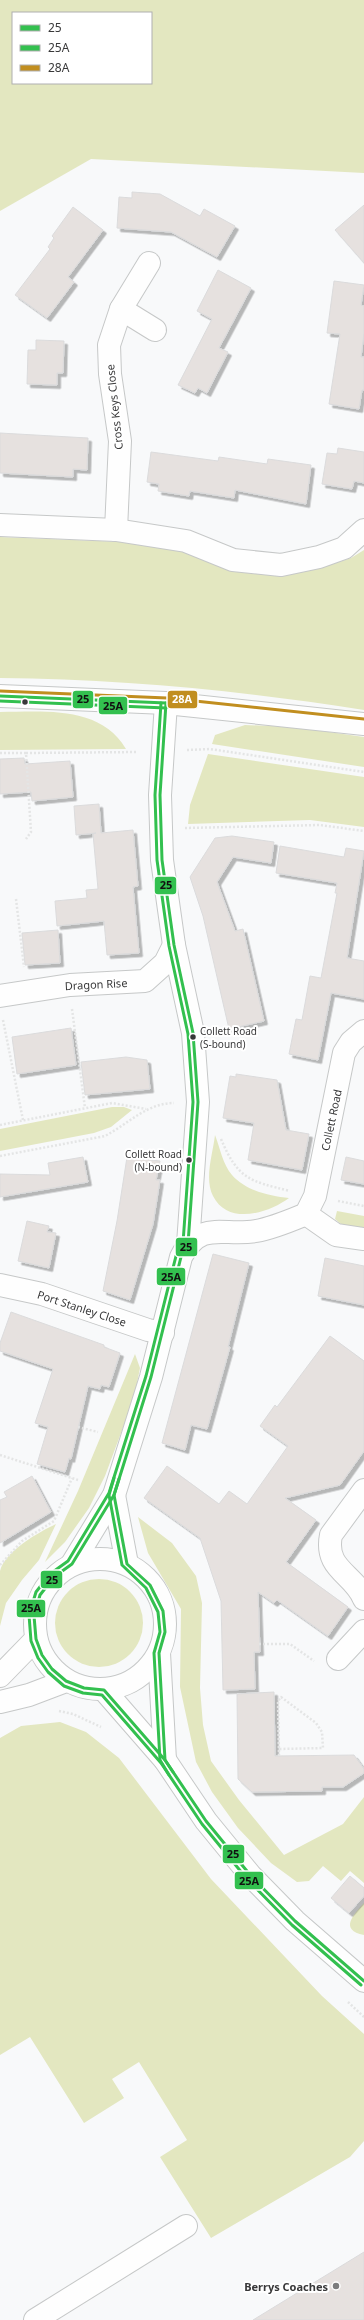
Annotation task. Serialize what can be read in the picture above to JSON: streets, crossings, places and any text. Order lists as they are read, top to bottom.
{
  "streets": {
    "street": [
      "Cross Keys Close",
      "Dragon Rise",
      "Collett Road",
      "Port Stanley Close"
    ]
  },
  "places": ["Collett Road (S-bound)", "Collett Road (N-bound)", "Berrys Coaches"],
  "lines": ["transit line 28A", "transit line 25", "transit line 25A"],
  "legend": ["25", "25A", "28A"]
}
